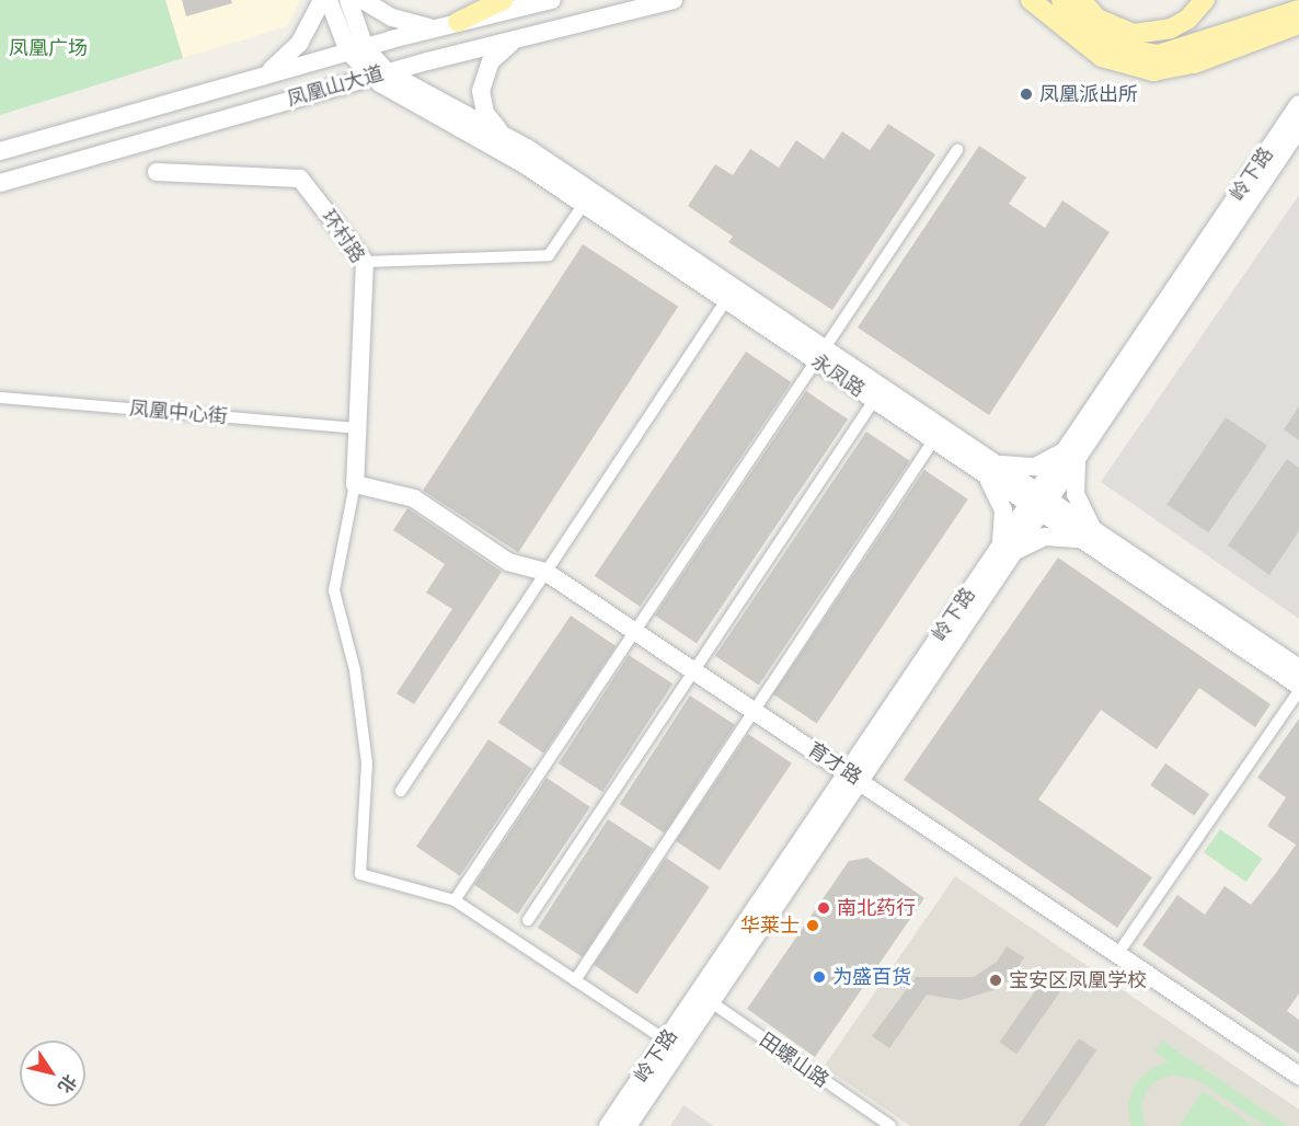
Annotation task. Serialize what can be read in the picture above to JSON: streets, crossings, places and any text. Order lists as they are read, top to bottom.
{
  "streets": {
    "street": [
      "凤凰山大道",
      "岭下路",
      "环村路",
      "永凤路",
      "凤凰中心街",
      "育才路",
      "田螺山路"
    ]
  },
  "crossings": [
    ["凤凰山大道", "永凤路"],
    ["岭下路", "永凤路"],
    ["岭下路", "育才路"],
    ["岭下路", "田螺山路"],
    ["环村路", "凤凰中心街"],
    ["环村路", "育才路"]
  ],
  "parks": ["凤凰广场"],
  "places": [
    "凤凰派出所",
    "南北药行",
    "华莱士",
    "为盛百货",
    "宝安区凤凰学校"
  ],
  "north": "bottom right"
}
